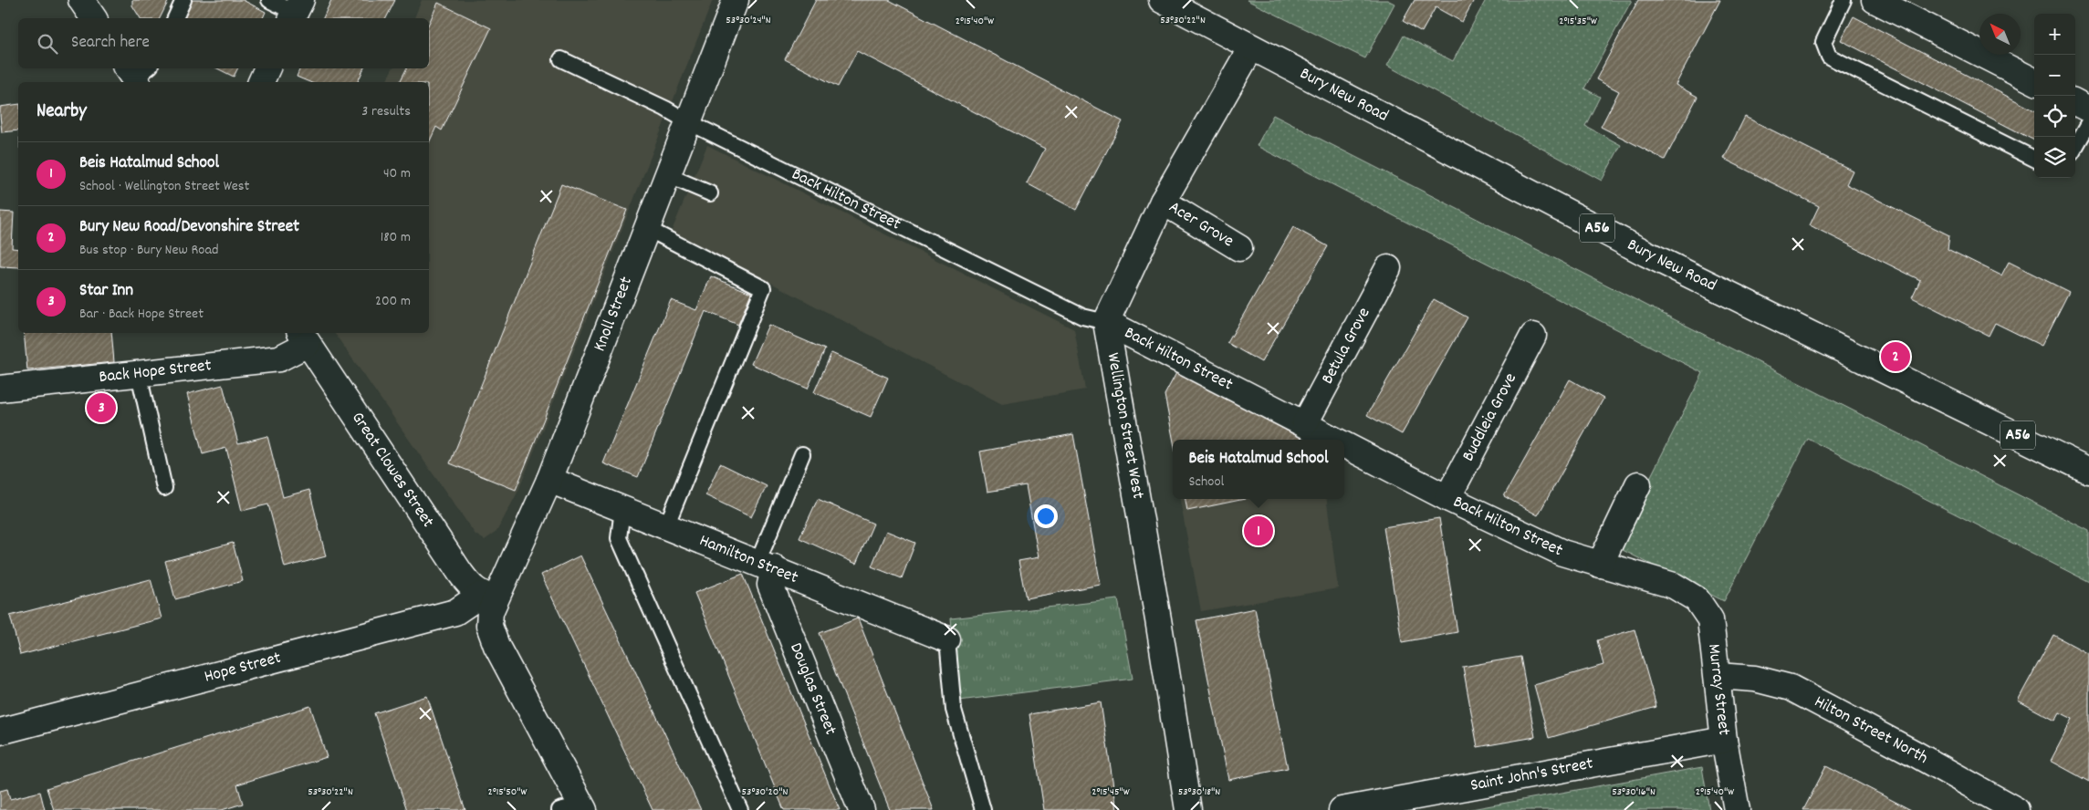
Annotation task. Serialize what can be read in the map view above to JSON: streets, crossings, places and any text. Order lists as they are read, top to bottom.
{
  "streets": {
    "main road": [
      "Bury New Road",
      "Back Hilton Street",
      "Acer Grove",
      "A56",
      "Knoll Street",
      "Betula Grove",
      "Back Hope Street",
      "Buddleia Grove",
      "Wellington Street West",
      "Great Clowes Street",
      "Hamilton Street",
      "Hope Street",
      "Douglas Street",
      "Murray Street",
      "Hilton Street North",
      "Saint John's Street"
    ]
  },
  "crossings": [
    ["Back Hilton Street", "Knoll Street"],
    ["Back Hilton Street", "Betula Grove"],
    ["Back Hilton Street", "Buddleia Grove"],
    ["Back Hilton Street", "Wellington Street West"],
    ["Back Hilton Street", "Murray Street"],
    ["Knoll Street", "Great Clowes Street"],
    ["Knoll Street", "Hamilton Street"],
    ["Knoll Street", "Hope Street"],
    ["Back Hope Street", "Great Clowes Street"],
    ["Great Clowes Street", "Hope Street"],
    ["Hamilton Street", "Douglas Street"],
    ["Murray Street", "Hilton Street North"],
    ["Murray Street", "Saint John's Street"]
  ],
  "north": "top left",
  "page": {
    "map_buttons": ["+", "−"],
    "search": "Search here",
    "heading": ["Nearby", "3 results"],
    "list": [
      {
        "mark": "1",
        "name": "Beis Hatalmud School",
        "note": "School · Wellington Street West",
        "value": "40 m"
      },
      {
        "mark": "2",
        "name": "Bury New Road/Devonshire Street",
        "note": "Bus stop · Bury New Road",
        "value": "180 m"
      },
      {
        "mark": "3",
        "name": "Star Inn",
        "note": "Bar · Back Hope Street",
        "value": "200 m"
      }
    ],
    "pins": ["2", "3", "1"],
    "popup": ["Beis Hatalmud School", "School"]
  },
  "coordinates": [
    "53°30'24\"N",
    "53°30'22\"N",
    "2°15'40\"W",
    "2°15'35\"W",
    "2°15'50\"W",
    "2°15'45\"W",
    "53°30'20\"N",
    "53°30'18\"N",
    "53°30'16\"N"
  ]
}
